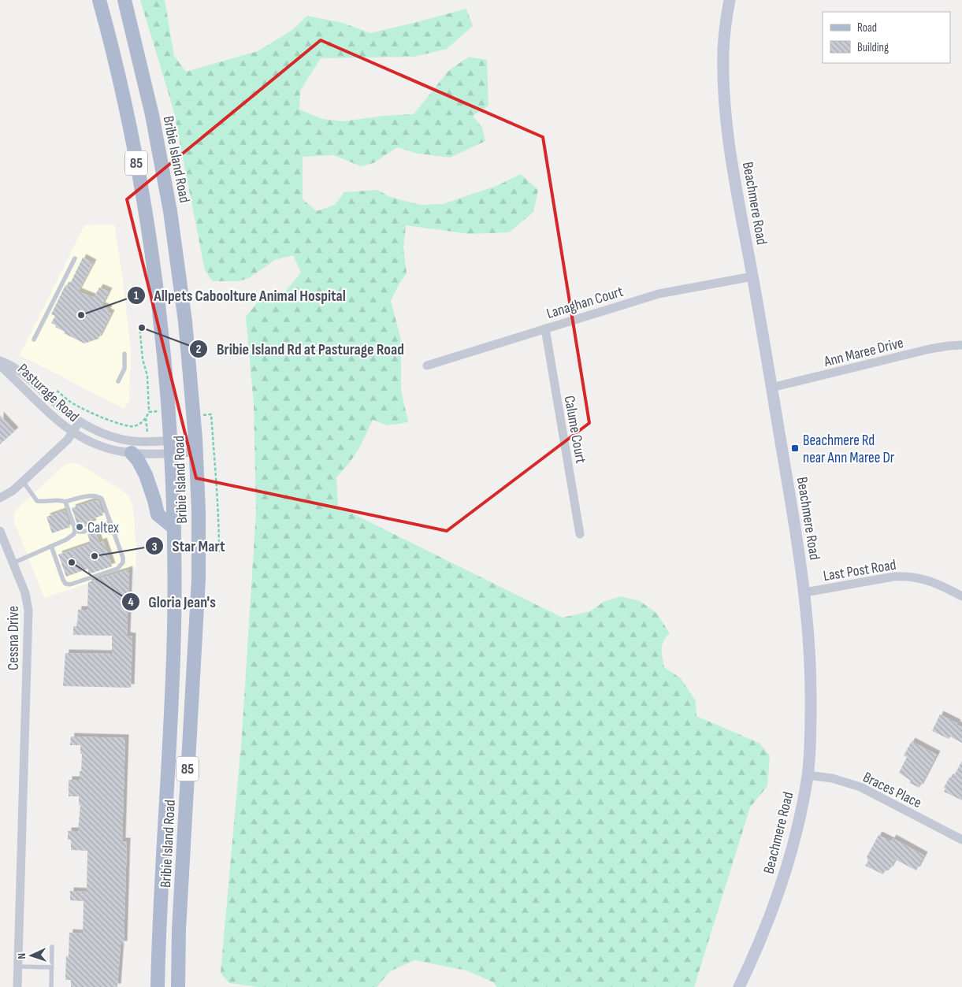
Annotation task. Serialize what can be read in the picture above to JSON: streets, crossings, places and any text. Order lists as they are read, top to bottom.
{
  "streets": {
    "main road": ["Bribie Island Road", "85", "Beachmere Road"],
    "street": [
      "Lanaghan Court",
      "Ann Maree Drive",
      "Pasturage Road",
      "Calume Court",
      "Last Post Road",
      "Cessna Drive",
      "Braces Place"
    ]
  },
  "crossings": [
    ["Bribie Island Road", "Pasturage Road"],
    ["Beachmere Road", "Lanaghan Court"],
    ["Beachmere Road", "Ann Maree Drive"],
    ["Beachmere Road", "Last Post Road"],
    ["Beachmere Road", "Braces Place"],
    ["Lanaghan Court", "Calume Court"]
  ],
  "places": {
    "other": [
      "Allpets Caboolture Animal Hospital",
      "Bribie Island Rd at Pasturage Road",
      "Caltex",
      "Star Mart",
      "Gloria Jean's"
    ],
    "transit": ["Beachmere Rd near Ann Maree Dr"]
  },
  "legend": ["Road", "Building"],
  "north": "left"
}
